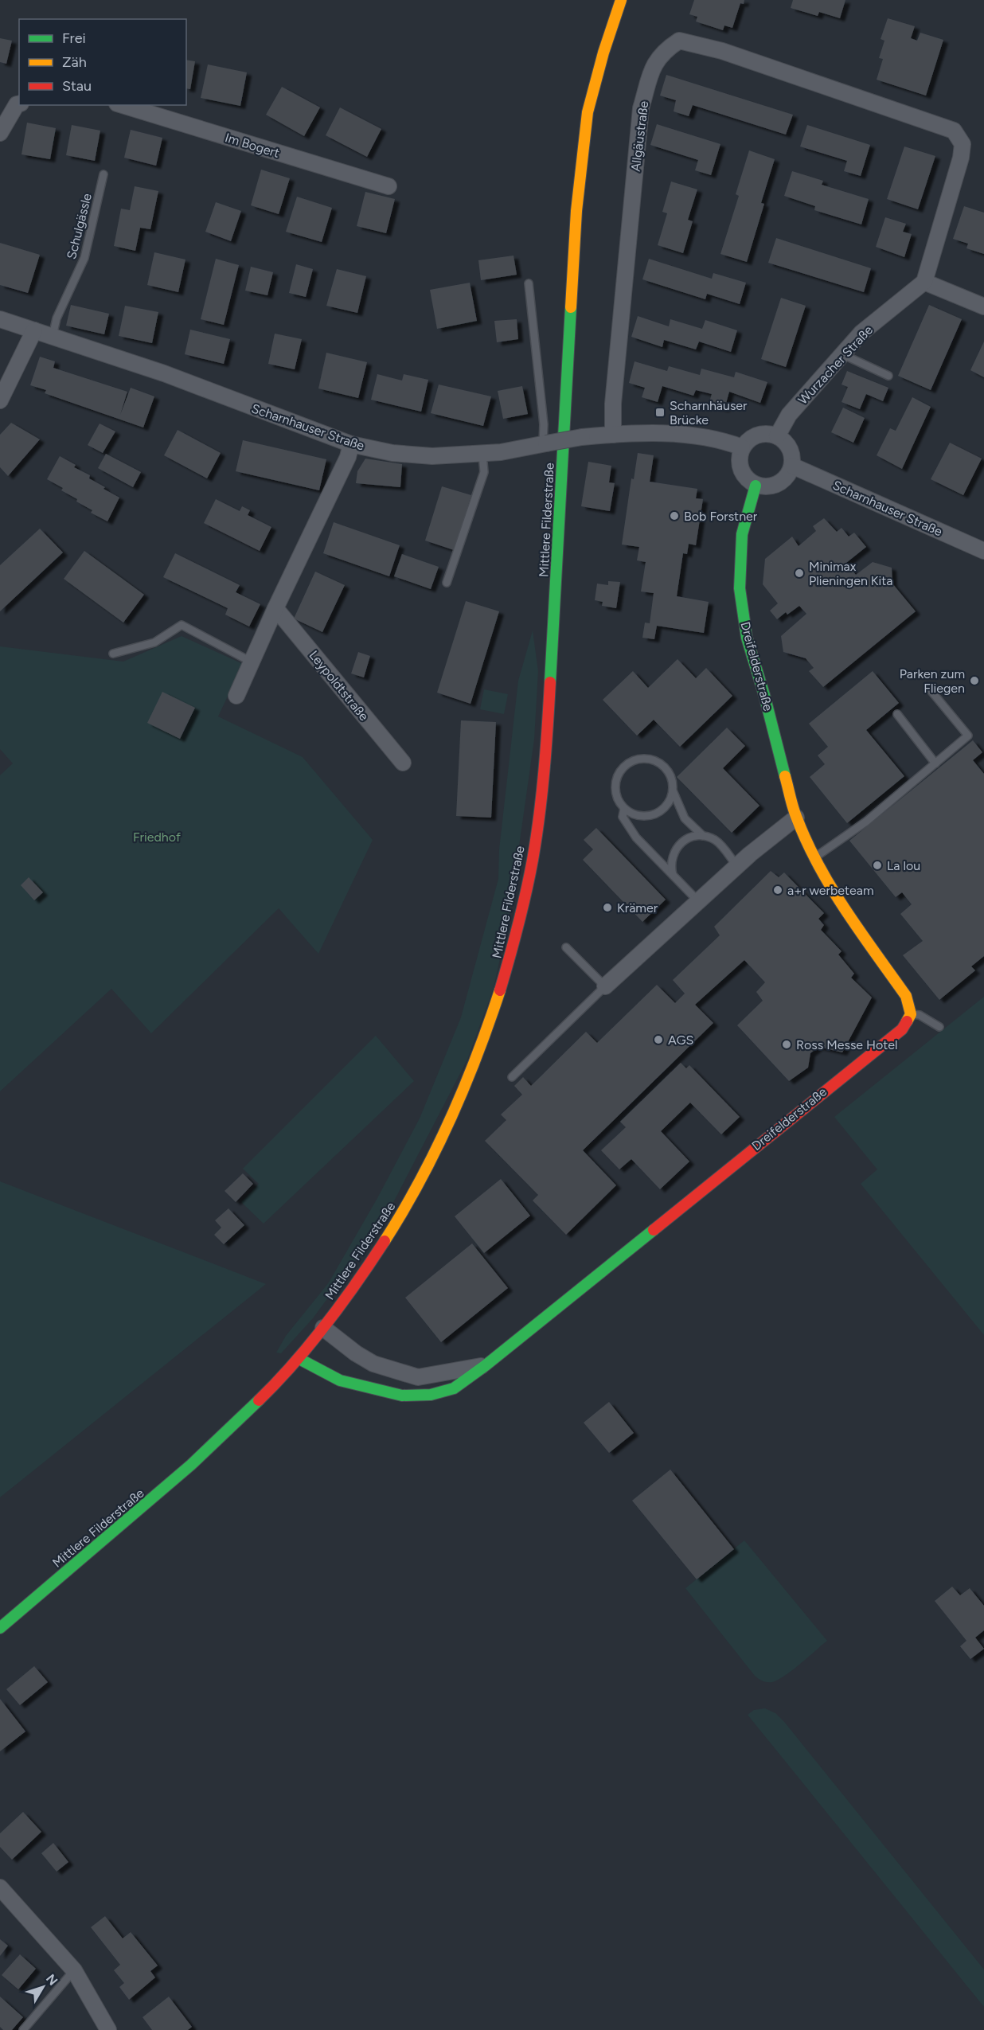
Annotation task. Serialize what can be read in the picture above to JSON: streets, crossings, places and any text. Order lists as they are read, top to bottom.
{
  "streets": {
    "main road": ["Mittlere Filderstraße", "Dreifelderstraße"],
    "street": [
      "Allgäustraße",
      "Im Bogert",
      "Wurzacher Straße",
      "Scharnhauser Straße",
      "Leypoldtstraße"
    ],
    "lane": ["Schulgässle"]
  },
  "crossings": [
    ["Allgäustraße", "Wurzacher Straße"],
    ["Allgäustraße", "Scharnhauser Straße"],
    ["Schulgässle", "Scharnhauser Straße"],
    ["Wurzacher Straße", "Scharnhauser Straße"],
    ["Wurzacher Straße", "Dreifelderstraße"],
    ["Scharnhauser Straße", "Dreifelderstraße"],
    ["Mittlere Filderstraße", "Dreifelderstraße"]
  ],
  "parks": ["Friedhof"],
  "places": {
    "transit": ["Scharnhäuser Brücke"],
    "other": [
      "Bob Forstner",
      "Minimax Plieningen Kita",
      "Parken zum Fliegen",
      "La lou",
      "a+r werbeteam",
      "Krämer",
      "AGS",
      "Ross Messe Hotel"
    ]
  },
  "legend": ["Frei", "Zäh", "Stau"],
  "north": "top right"
}
